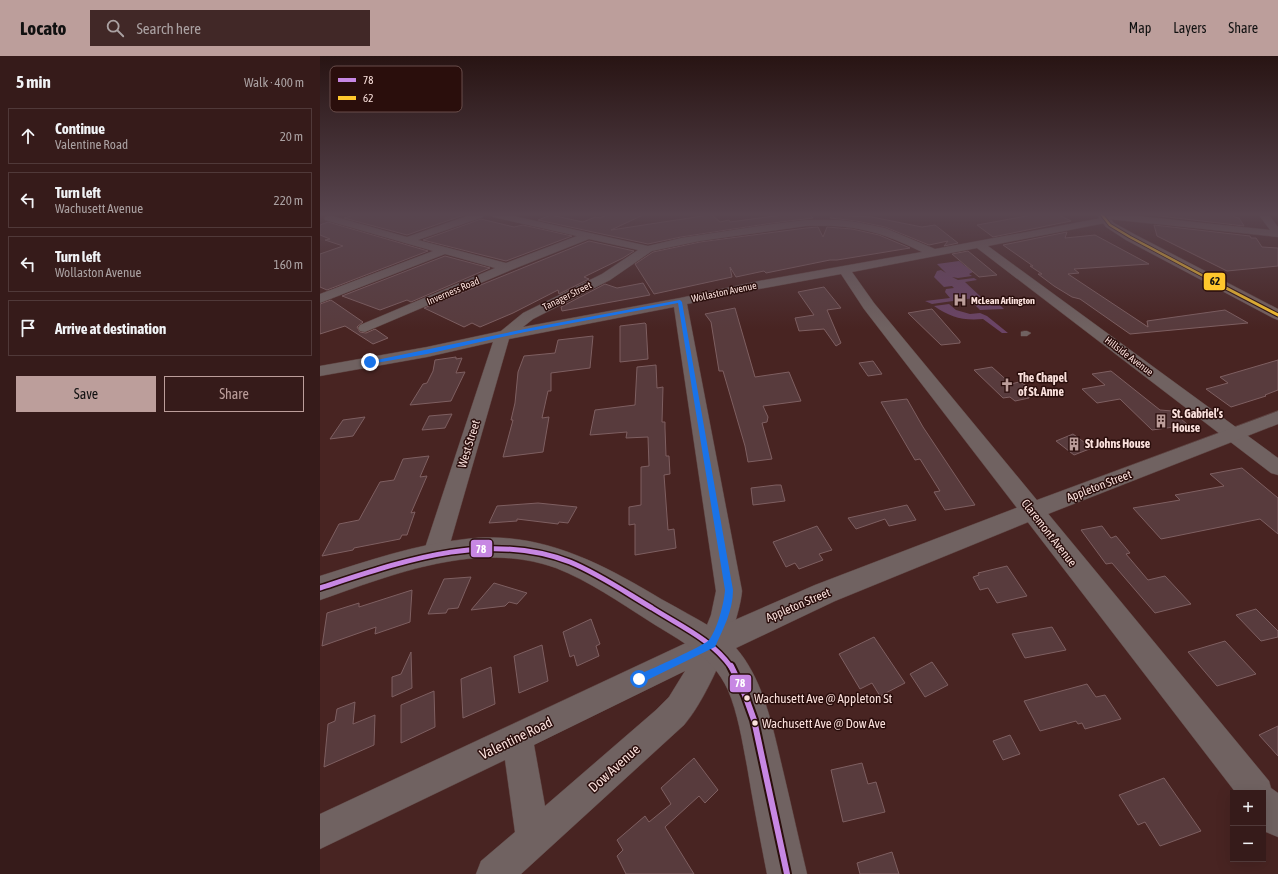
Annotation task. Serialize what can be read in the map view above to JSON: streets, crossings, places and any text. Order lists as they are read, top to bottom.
{
  "streets": {
    "street": [
      "Inverness Road",
      "Wollaston Avenue",
      "Tanager Street",
      "Hillside Avenue",
      "West Street",
      "Appleton Street",
      "Claremont Avenue",
      "Valentine Road",
      "Dow Avenue"
    ]
  },
  "crossings": [
    ["Wollaston Avenue", "Tanager Street"],
    ["Wollaston Avenue", "West Street"],
    ["Wollaston Avenue", "Claremont Avenue"],
    ["Wollaston Avenue", "Dow Avenue"],
    ["Tanager Street", "West Street"],
    ["Hillside Avenue", "Appleton Street"],
    ["Appleton Street", "Claremont Avenue"],
    ["Appleton Street", "Valentine Road"],
    ["Appleton Street", "Dow Avenue"],
    ["Valentine Road", "Dow Avenue"]
  ],
  "places": {
    "hospital": ["McLean Arlington"],
    "church": ["The Chapel of St. Anne"],
    "building": ["St. Gabriel’s House", "St Johns House"],
    "other": ["Wachusett Ave @ Appleton St", "Wachusett Ave @ Dow Ave"]
  },
  "lines": ["transit line 62", "transit line 78"],
  "legend": ["78", "62"],
  "page": {
    "header": "Locato",
    "search": "Search here",
    "nav": ["Map", "Layers", "Share"],
    "heading": ["5 min", "Walk · 400 m"],
    "list": [
      ["Continue", "Valentine Road", "20 m"],
      ["Turn left", "Wachusett Avenue", "220 m"],
      ["Turn left", "Wollaston Avenue", "160 m"],
      "Arrive at destination"
    ],
    "buttons": ["Save", "Share"],
    "map_buttons": ["+", "−"]
  }
}
